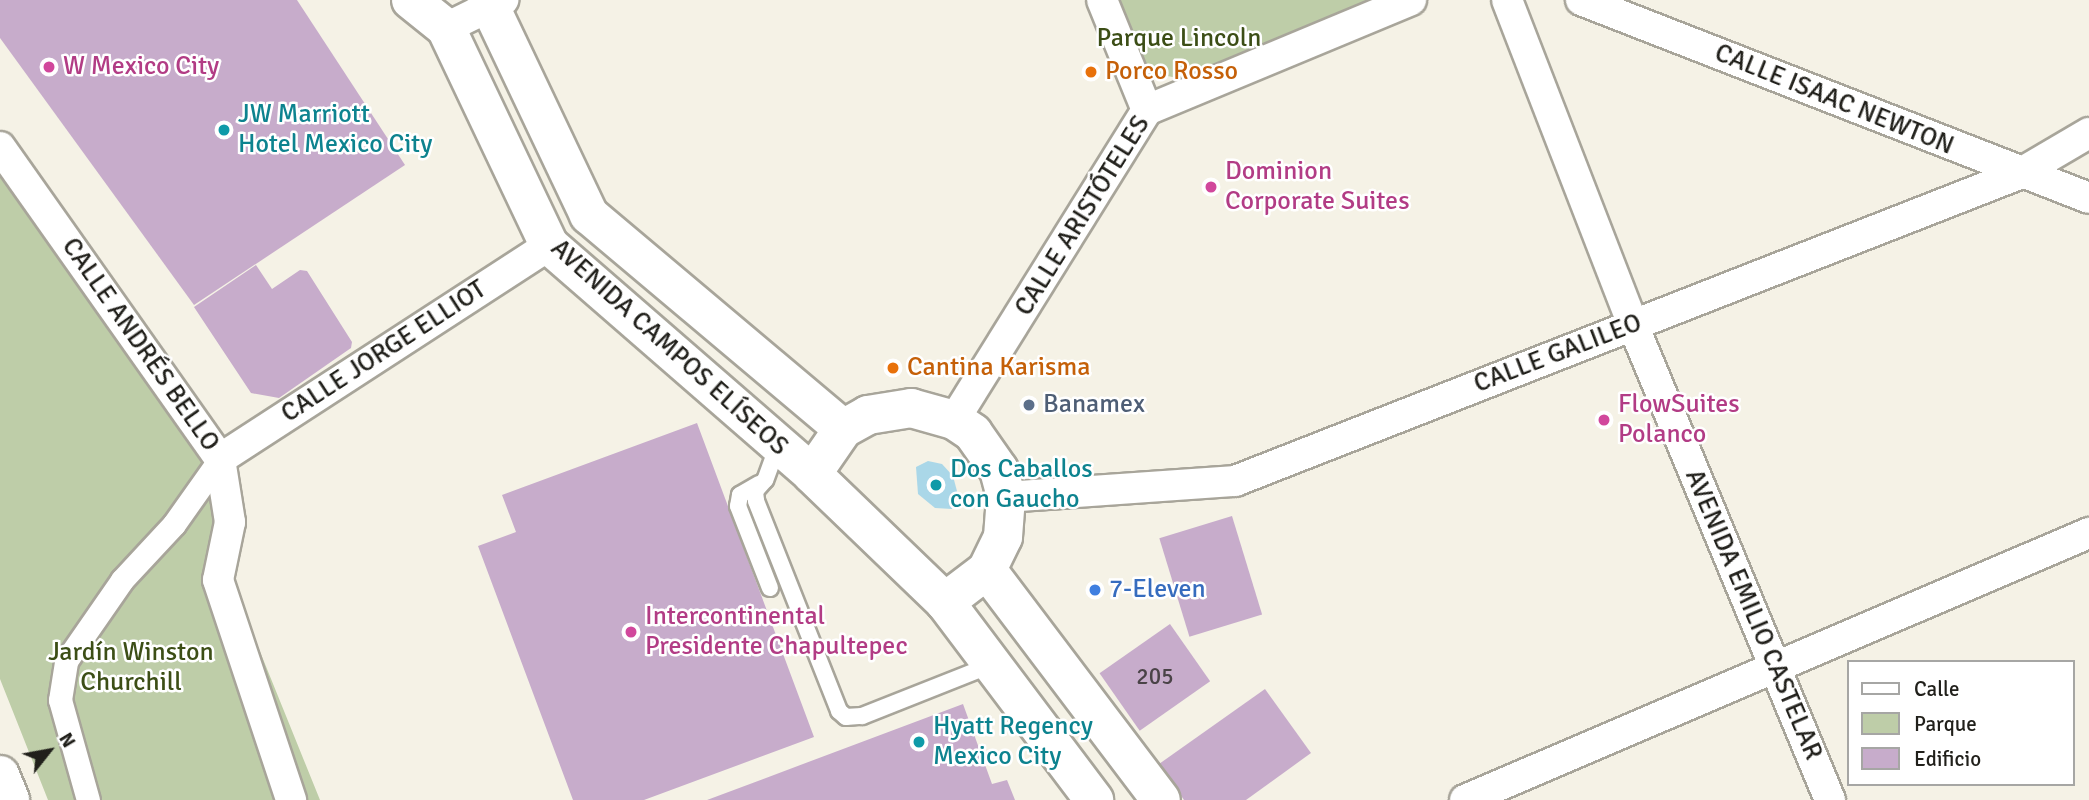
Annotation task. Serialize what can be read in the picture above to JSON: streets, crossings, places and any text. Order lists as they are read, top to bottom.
{
  "streets": {
    "street": [
      "CALLE ISAAC NEWTON",
      "CALLE ARISTÓTELES",
      "CALLE ANDRÉS BELLO",
      "AVENIDA CAMPOS ELÍSEOS",
      "CALLE JORGE ELLIOT",
      "CALLE GALILEO",
      "AVENIDA EMILIO CASTELAR"
    ]
  },
  "crossings": [
    ["CALLE ISAAC NEWTON", "CALLE GALILEO"],
    ["CALLE ARISTÓTELES", "AVENIDA CAMPOS ELÍSEOS"],
    ["CALLE ARISTÓTELES", "CALLE GALILEO"],
    ["CALLE ANDRÉS BELLO", "CALLE JORGE ELLIOT"],
    ["AVENIDA CAMPOS ELÍSEOS", "CALLE JORGE ELLIOT"],
    ["AVENIDA CAMPOS ELÍSEOS", "CALLE GALILEO"],
    ["CALLE GALILEO", "AVENIDA EMILIO CASTELAR"]
  ],
  "parks": ["Parque Lincoln", "Jardín Winston Churchill"],
  "places": [
    "W Mexico City",
    "Porco Rosso",
    "JW Marriott Hotel Mexico City",
    "Dominion Corporate Suites",
    "Cantina Karisma",
    "Banamex",
    "FlowSuites Polanco",
    "Dos Caballos con Gaucho",
    "7-Eleven",
    "Intercontinental Presidente Chapultepec",
    "Hyatt Regency Mexico City"
  ],
  "house_numbers": ["205"],
  "legend": ["Calle", "Parque", "Edificio"],
  "north": "top right"
}
